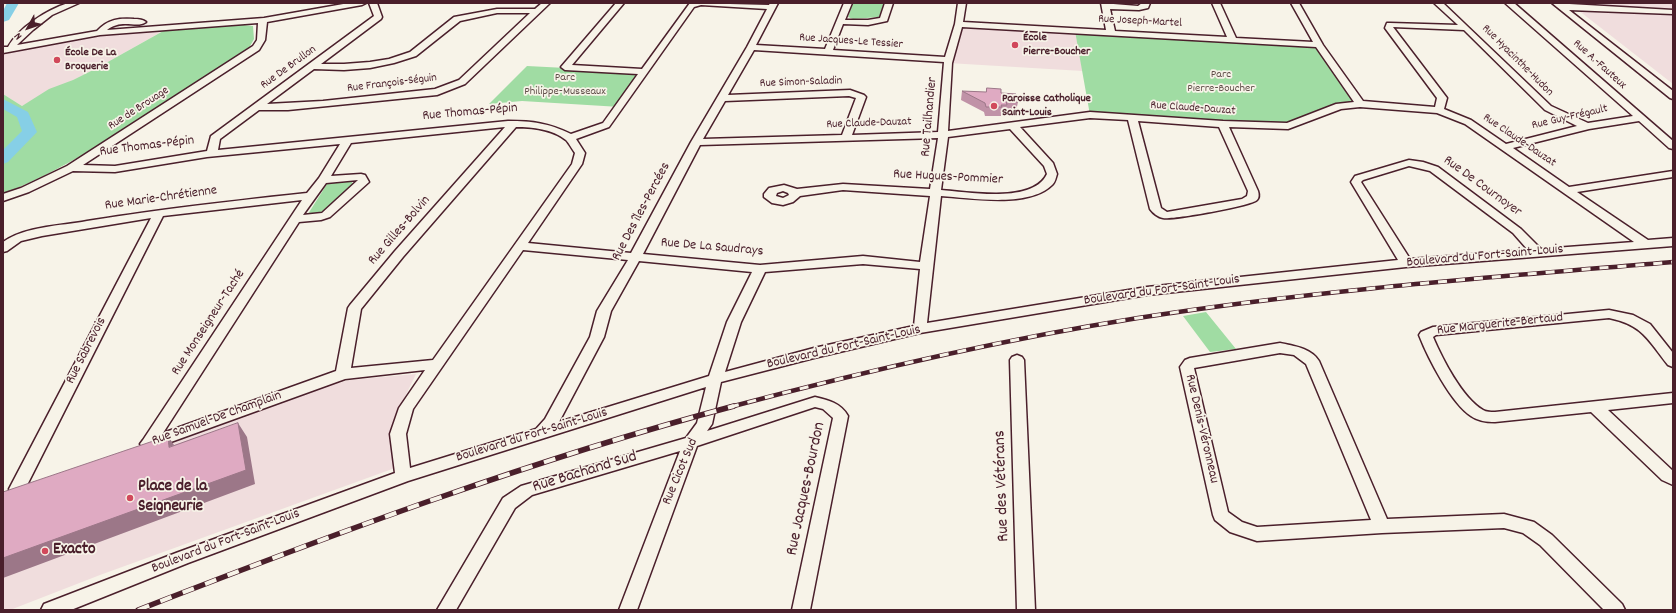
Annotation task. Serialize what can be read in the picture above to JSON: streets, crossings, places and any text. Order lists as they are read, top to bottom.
{
  "streets": {
    "street": [
      "Rue Joseph-Martel",
      "Rue Jacques-Le Tessier",
      "Rue Hyacinthe-Hudon",
      "Rue A.-Fauteux",
      "Rue De Brullon",
      "Rue Simon-Saladin",
      "Rue François-Séguin",
      "Rue de Brouage",
      "Rue Claude-Dauzat",
      "Rue Thomas-Pépin",
      "Rue Tailhandier",
      "Rue Guy-Frégault",
      "Rue Hugues-Pommier",
      "Rue De Cournoyer",
      "Rue Marie-Chrétienne",
      "Rue Des îles-Percées",
      "Rue Gilles-Bolvin",
      "Rue De La Saudrays",
      "Boulevard du Fort-Saint-Louis",
      "Rue Monseigneur-Taché",
      "Rue Marguerite-Bertaud",
      "Rue Sabrevois",
      "Rue Samuel-De Champlain",
      "Rue Denis-Véronneau",
      "Rue Cicot Sud",
      "Rue Bachand Sud",
      "Rue des Vétérans",
      "Rue Jacques-Bourdon"
    ]
  },
  "crossings": [
    ["Rue Joseph-Martel", "Rue Tailhandier"],
    ["Rue Jacques-Le Tessier", "Rue Tailhandier"],
    ["Rue Jacques-Le Tessier", "Rue Des îles-Percées"],
    ["Rue Hyacinthe-Hudon", "Rue Guy-Frégault"],
    ["Rue A.-Fauteux", "Rue Guy-Frégault"],
    ["Rue De Brullon", "Rue François-Séguin"],
    ["Rue De Brullon", "Rue Thomas-Pépin"],
    ["Rue Simon-Saladin", "Rue Claude-Dauzat"],
    ["Rue Simon-Saladin", "Rue Des îles-Percées"],
    ["Rue de Brouage", "Rue Thomas-Pépin"],
    ["Rue Claude-Dauzat", "Rue Tailhandier"],
    ["Rue Claude-Dauzat", "Rue Guy-Frégault"],
    ["Rue Claude-Dauzat", "Rue Hugues-Pommier"],
    ["Rue Claude-Dauzat", "Rue Des îles-Percées"],
    ["Rue Claude-Dauzat", "Boulevard du Fort-Saint-Louis"],
    ["Rue Thomas-Pépin", "Rue Gilles-Bolvin"],
    ["Rue Thomas-Pépin", "Rue Monseigneur-Taché"],
    ["Rue Tailhandier", "Rue Hugues-Pommier"],
    ["Rue Tailhandier", "Rue De La Saudrays"],
    ["Rue Tailhandier", "Boulevard du Fort-Saint-Louis"],
    ["Rue De Cournoyer", "Boulevard du Fort-Saint-Louis"],
    ["Rue Marie-Chrétienne", "Rue Monseigneur-Taché"],
    ["Rue Marie-Chrétienne", "Rue Sabrevois"],
    ["Rue Des îles-Percées", "Rue De La Saudrays"],
    ["Rue Des îles-Percées", "Boulevard du Fort-Saint-Louis"],
    ["Rue Gilles-Bolvin", "Rue Samuel-De Champlain"],
    ["Rue De La Saudrays", "Rue Cicot Sud"],
    ["Boulevard du Fort-Saint-Louis", "Rue Cicot Sud"],
    ["Rue Monseigneur-Taché", "Rue Samuel-De Champlain"],
    ["Rue Cicot Sud", "Rue Bachand Sud"],
    ["Rue Cicot Sud", "Rue Jacques-Bourdon"],
    ["Rue Bachand Sud", "Rue Jacques-Bourdon"]
  ],
  "parks": ["Parc Pierre-Boucher", "Parc Philippe-Musseaux"],
  "places": [
    "École Pierre-Boucher",
    "École De La Broquerie",
    "Paroisse Catholique Saint-Louis",
    "Place de la Seigneurie",
    "Exacto"
  ],
  "north": "bottom left"
}
